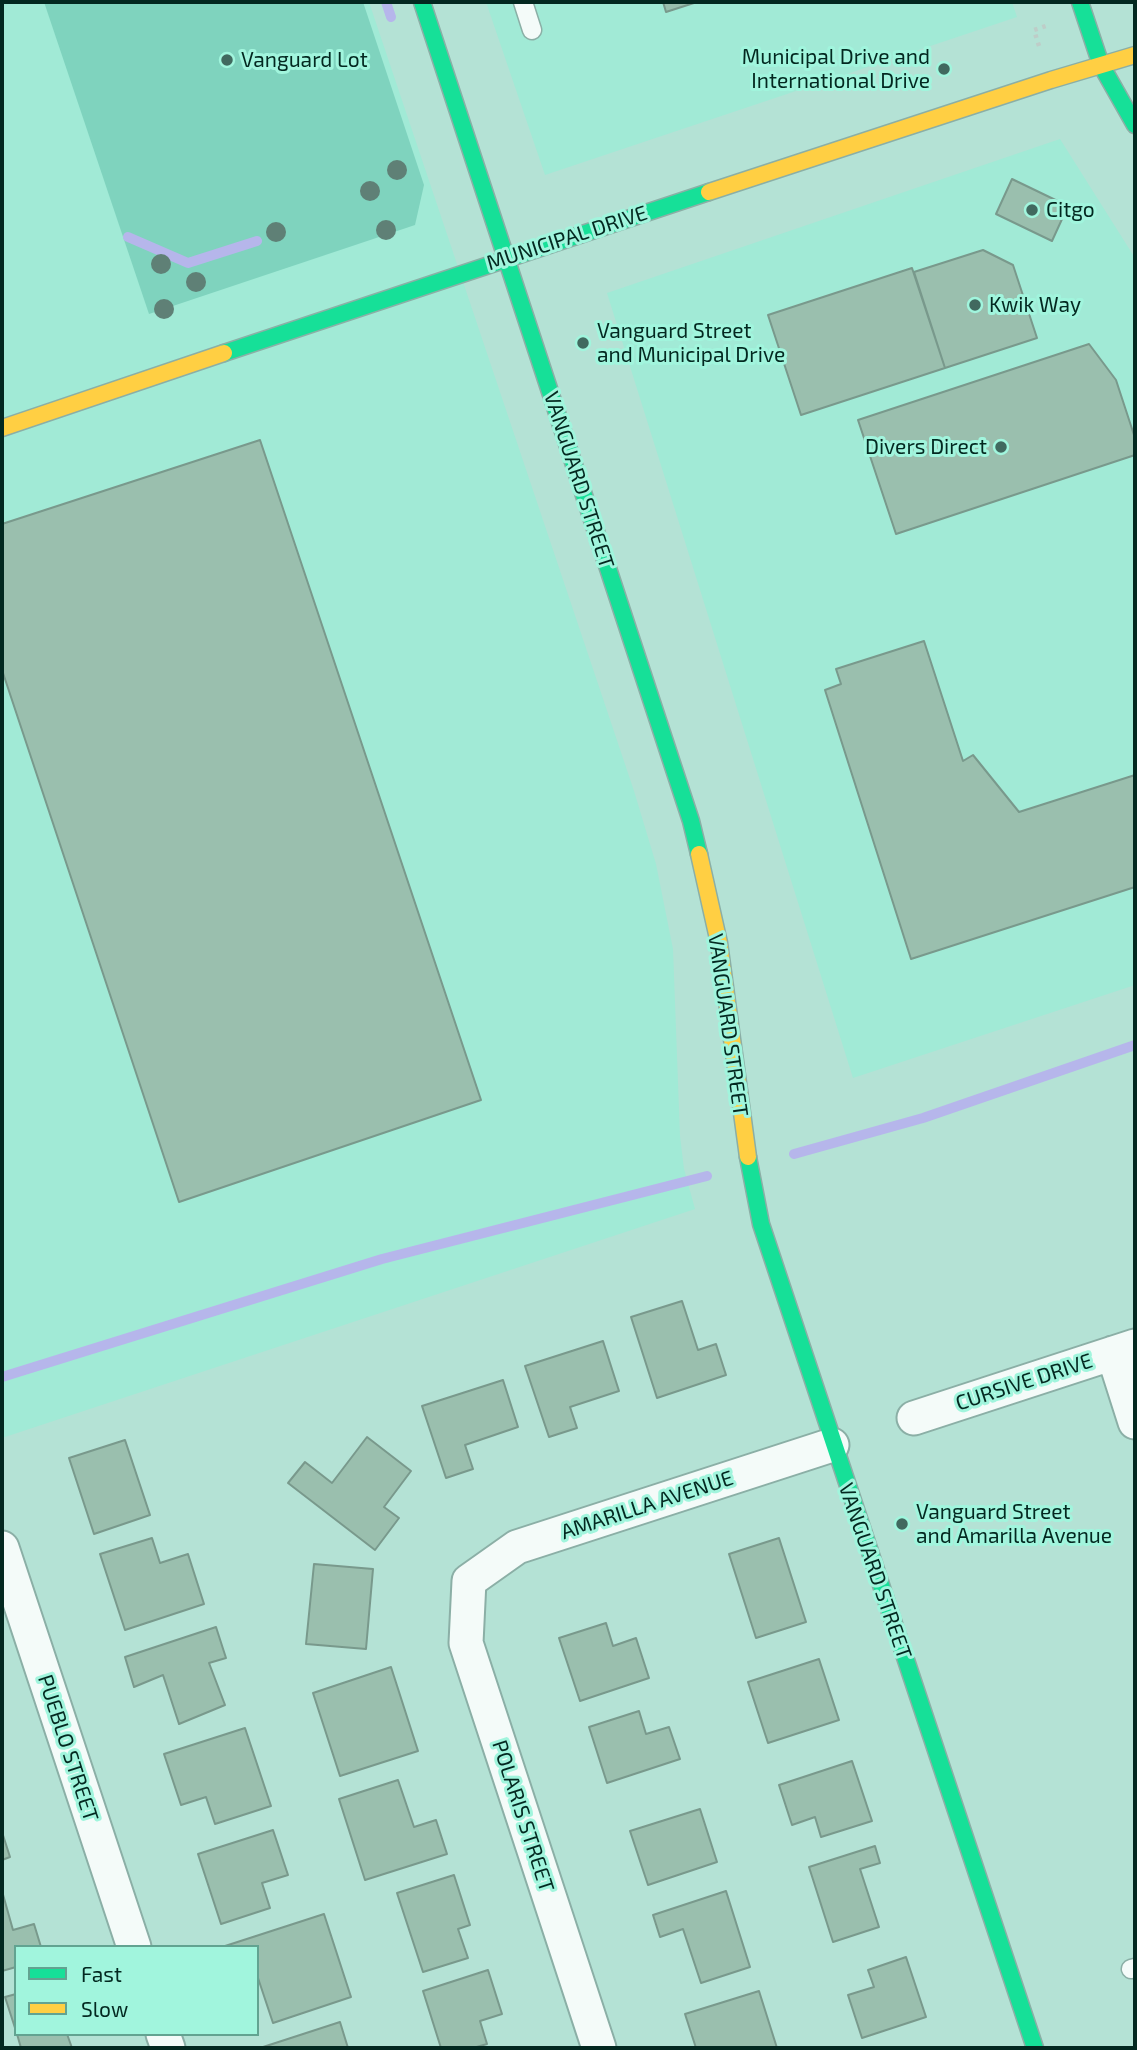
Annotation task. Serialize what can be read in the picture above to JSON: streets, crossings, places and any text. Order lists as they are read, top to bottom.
{
  "streets": {
    "street": [
      "MUNICIPAL DRIVE",
      "VANGUARD STREET",
      "CURSIVE DRIVE",
      "AMARILLA AVENUE",
      "PUEBLO STREET",
      "POLARIS STREET"
    ]
  },
  "crossings": [
    ["MUNICIPAL DRIVE", "VANGUARD STREET"],
    ["VANGUARD STREET", "AMARILLA AVENUE"],
    ["AMARILLA AVENUE", "POLARIS STREET"]
  ],
  "places": [
    "Vanguard Lot",
    "Municipal Drive and International Drive",
    "Citgo",
    "Kwik Way",
    "Vanguard Street and Municipal Drive",
    "Divers Direct",
    "Vanguard Street and Amarilla Avenue"
  ],
  "legend": ["Fast", "Slow"]
}
